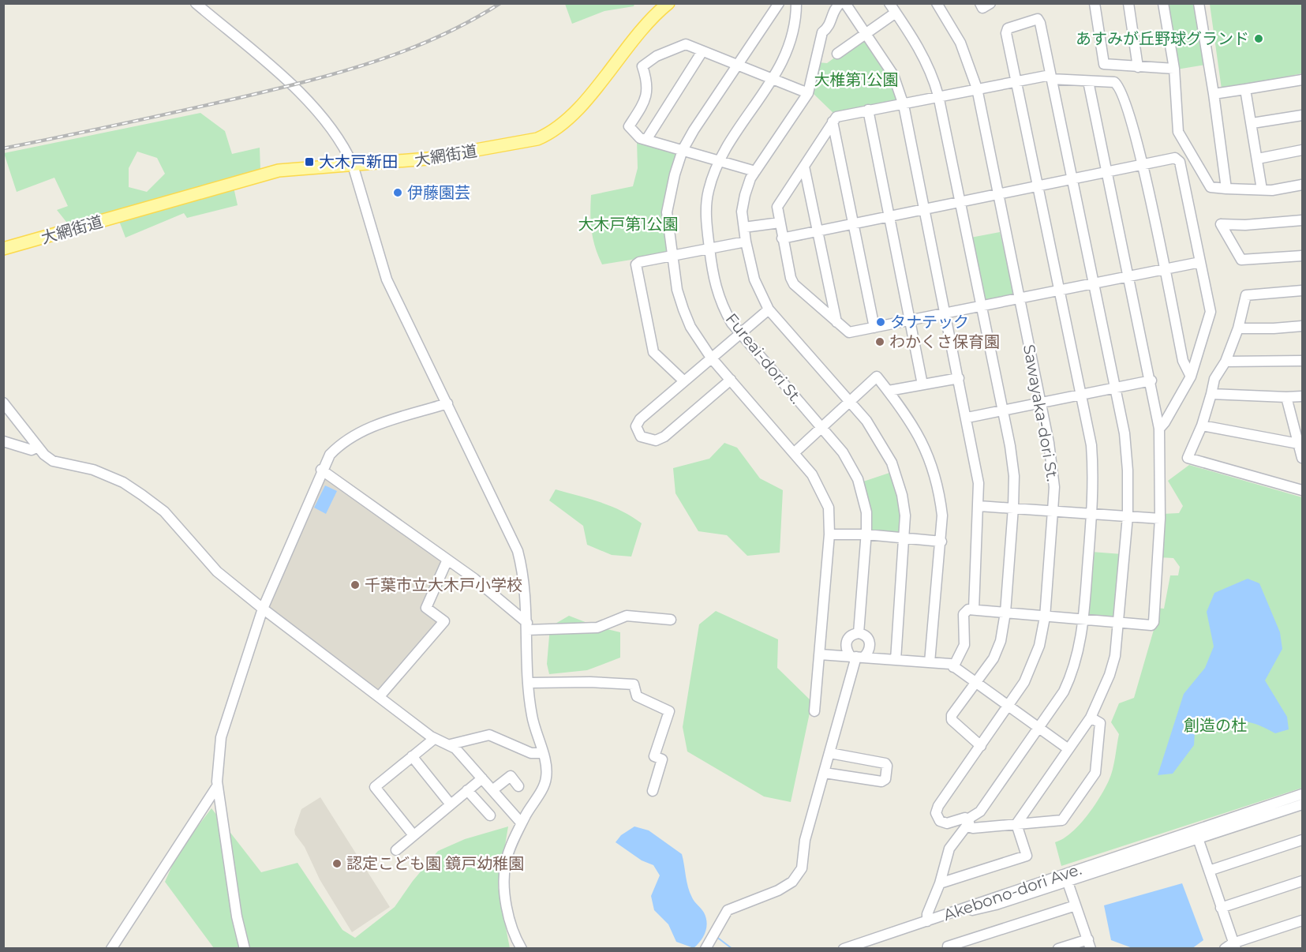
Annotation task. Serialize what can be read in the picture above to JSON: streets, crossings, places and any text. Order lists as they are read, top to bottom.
{
  "streets": {
    "main road": ["大網街道"],
    "street": ["Fureai-dori St.", "Sawayaka-dori St.", "Akebono-dori Ave."]
  },
  "parks": ["大椎第1公園", "大木戸第1公園", "創造の杜"],
  "places": {
    "other": [
      "あすみが丘野球グランド",
      "伊藤園芸",
      "タナテック",
      "わかくさ保育園",
      "千葉市立大木戸小学校",
      "認定こども園 鏡戸幼稚園"
    ],
    "transit": ["大木戸新田"]
  }
}
